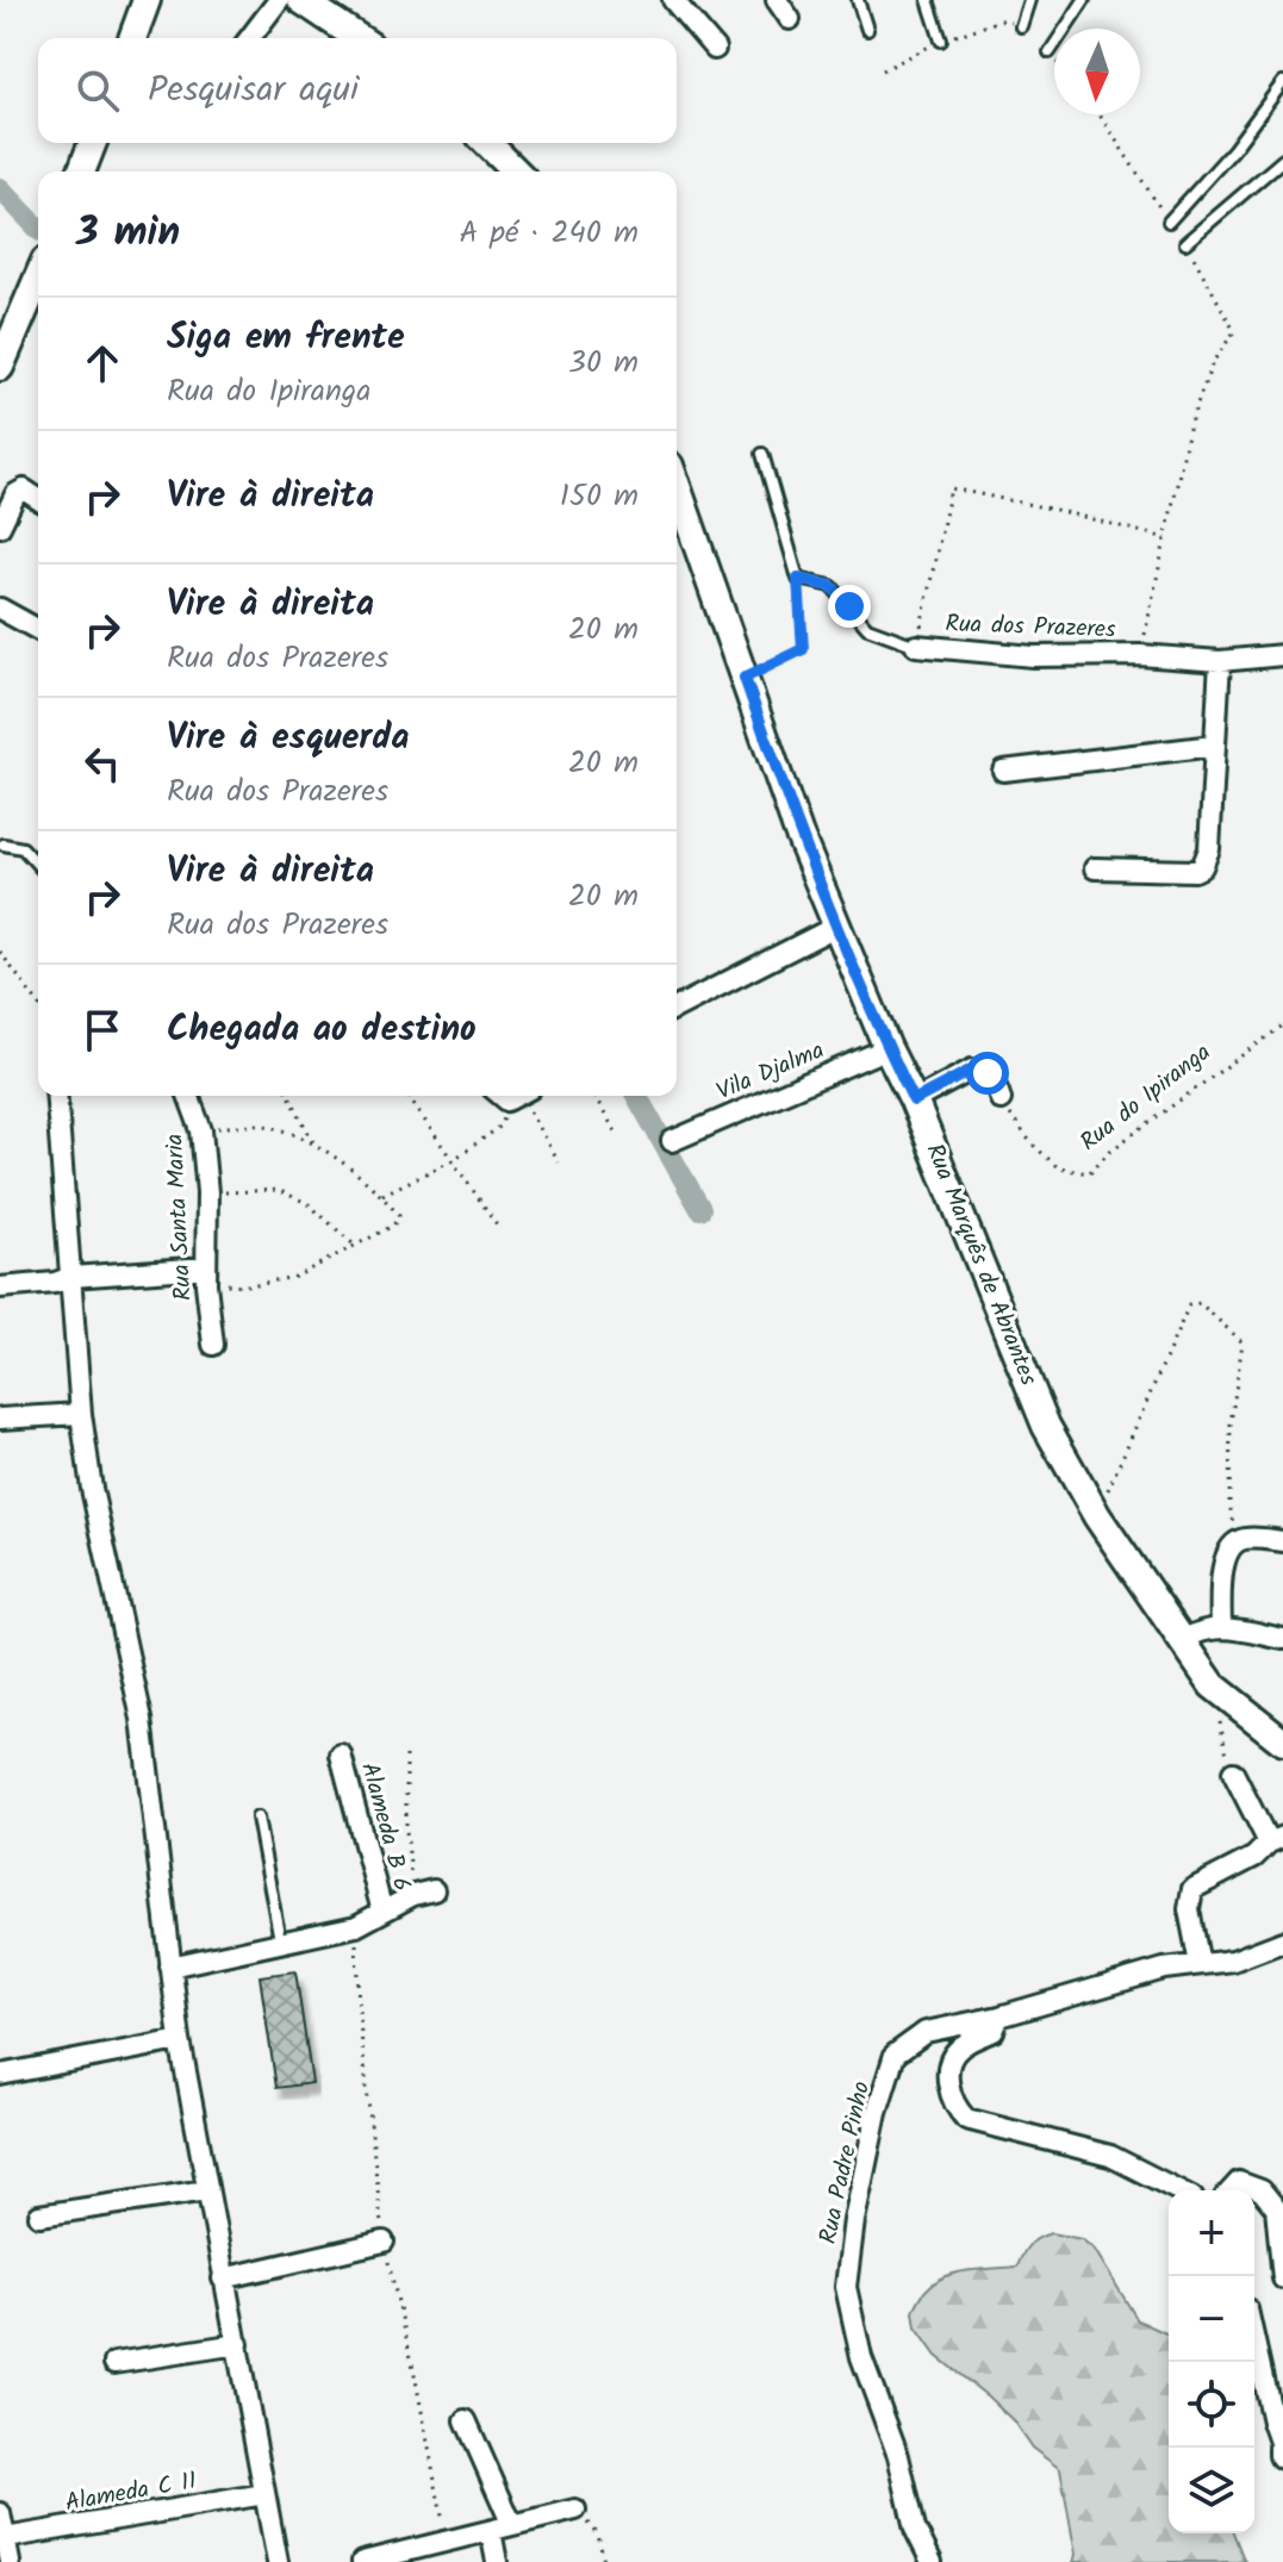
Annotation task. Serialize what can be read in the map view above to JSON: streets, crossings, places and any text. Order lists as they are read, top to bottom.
{
  "streets": {
    "street": [
      "Rua dos Prazeres",
      "Vila Djalma",
      "Rua Santa Maria",
      "Rua Marquês de Abrantes",
      "Alameda B 6",
      "Rua Padre Pinho",
      "Alameda C 11"
    ],
    "path": ["Rua do Ipiranga"]
  },
  "crossings": [
    ["Vila Djalma", "Rua Marquês de Abrantes"]
  ],
  "north": "bottom",
  "page": {
    "search": "Pesquisar aqui",
    "heading": ["3 min", "A pé · 240 m"],
    "list": [
      ["Siga em frente", "Rua do Ipiranga", "30 m"],
      ["Vire à direita", "150 m"],
      ["Vire à direita", "Rua dos Prazeres", "20 m"],
      ["Vire à esquerda", "Rua dos Prazeres", "20 m"],
      ["Vire à direita", "Rua dos Prazeres", "20 m"],
      "Chegada ao destino"
    ],
    "map_buttons": ["+", "−"]
  }
}
